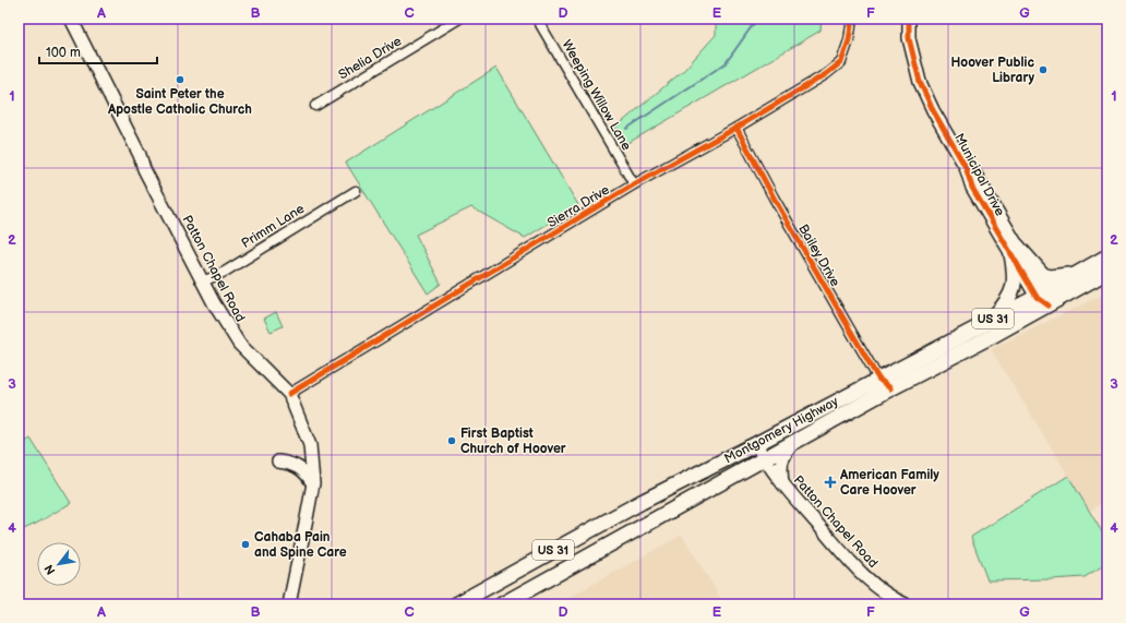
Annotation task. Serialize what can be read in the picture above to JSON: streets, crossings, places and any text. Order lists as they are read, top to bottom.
{
  "streets": {
    "main road": [
      "Municipal Drive",
      "Patton Chapel Road",
      "US 31",
      "Montgomery Highway"
    ],
    "street": [
      "Shelia Drive",
      "Weeping Willow Lane",
      "Sierra Drive",
      "Primm Lane",
      "Bailey Drive"
    ]
  },
  "crossings": [
    ["Weeping Willow Lane", "Sierra Drive"],
    ["Municipal Drive", "Montgomery Highway"],
    ["Sierra Drive", "Bailey Drive"],
    ["Sierra Drive", "Patton Chapel Road"],
    ["Primm Lane", "Patton Chapel Road"],
    ["Bailey Drive", "Montgomery Highway"],
    ["Patton Chapel Road", "Montgomery Highway"]
  ],
  "places": {
    "other": [
      "Hoover Public Library",
      "Saint Peter the Apostle Catholic Church",
      "First Baptist Church of Hoover",
      "Cahaba Pain and Spine Care"
    ],
    "health": ["American Family Care Hoover"]
  },
  "scale_bar": "100 m",
  "north": "bottom left",
  "grid": {
    "columns": [
      "A",
      "B",
      "C",
      "D",
      "E",
      "F",
      "G"
    ],
    "rows": [
      "1",
      "2",
      "3",
      "4"
    ]
  }
}
